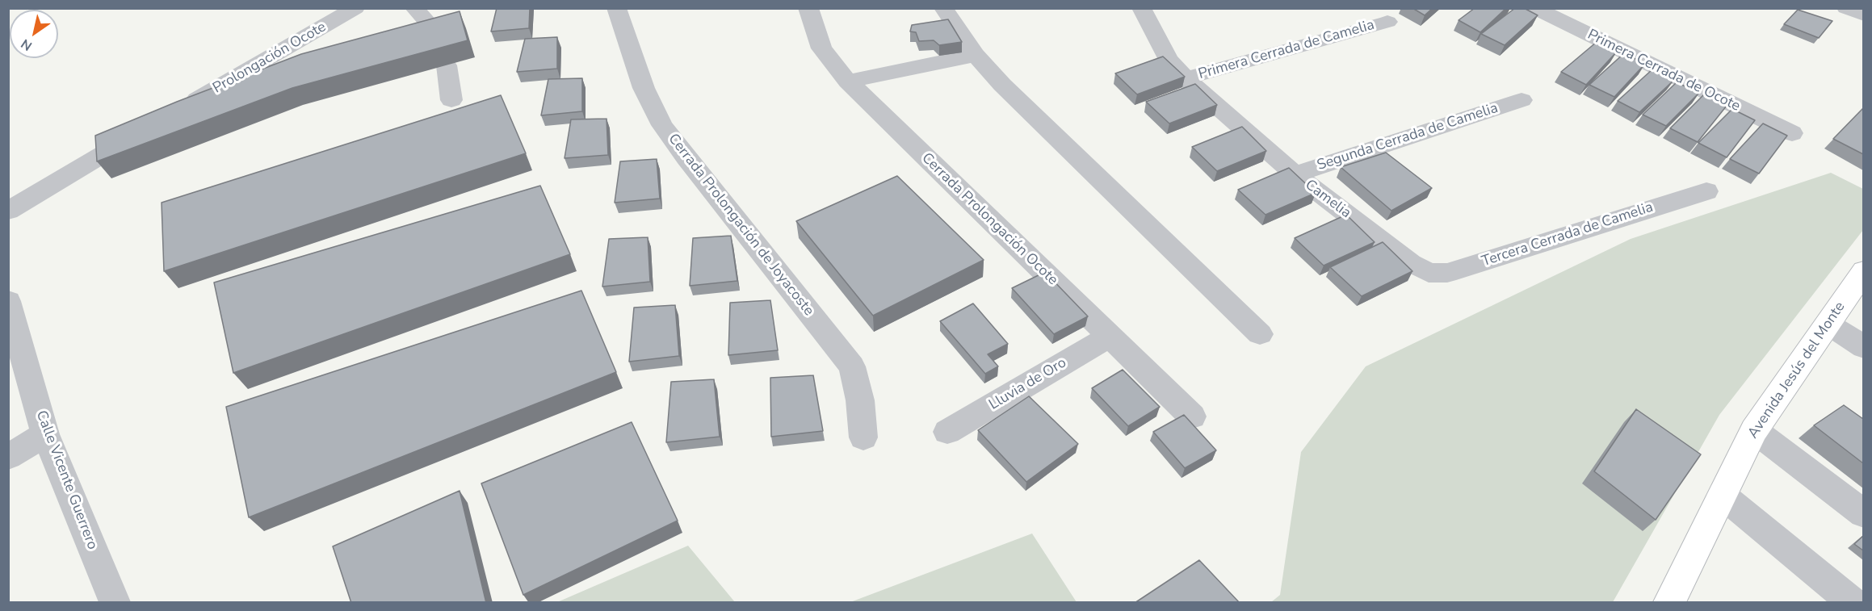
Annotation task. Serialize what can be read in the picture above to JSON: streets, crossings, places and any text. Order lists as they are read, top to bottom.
{
  "streets": {
    "main road": ["Avenida Jesús del Monte"],
    "street": [
      "Primera Cerrada de Camelia",
      "Prolongación Ocote",
      "Primera Cerrada de Ocote",
      "Segunda Cerrada de Camelia",
      "Camelia",
      "Cerrada Prolongación Ocote",
      "Cerrada Prolongación de Joyacoste",
      "Tercera Cerrada de Camelia",
      "Lluvia de Oro",
      "Calle Vicente Guerrero"
    ]
  },
  "crossings": [
    ["Primera Cerrada de Camelia", "Camelia"],
    ["Segunda Cerrada de Camelia", "Camelia"],
    ["Camelia", "Tercera Cerrada de Camelia"],
    ["Cerrada Prolongación Ocote", "Lluvia de Oro"]
  ],
  "north": "bottom left"
}
